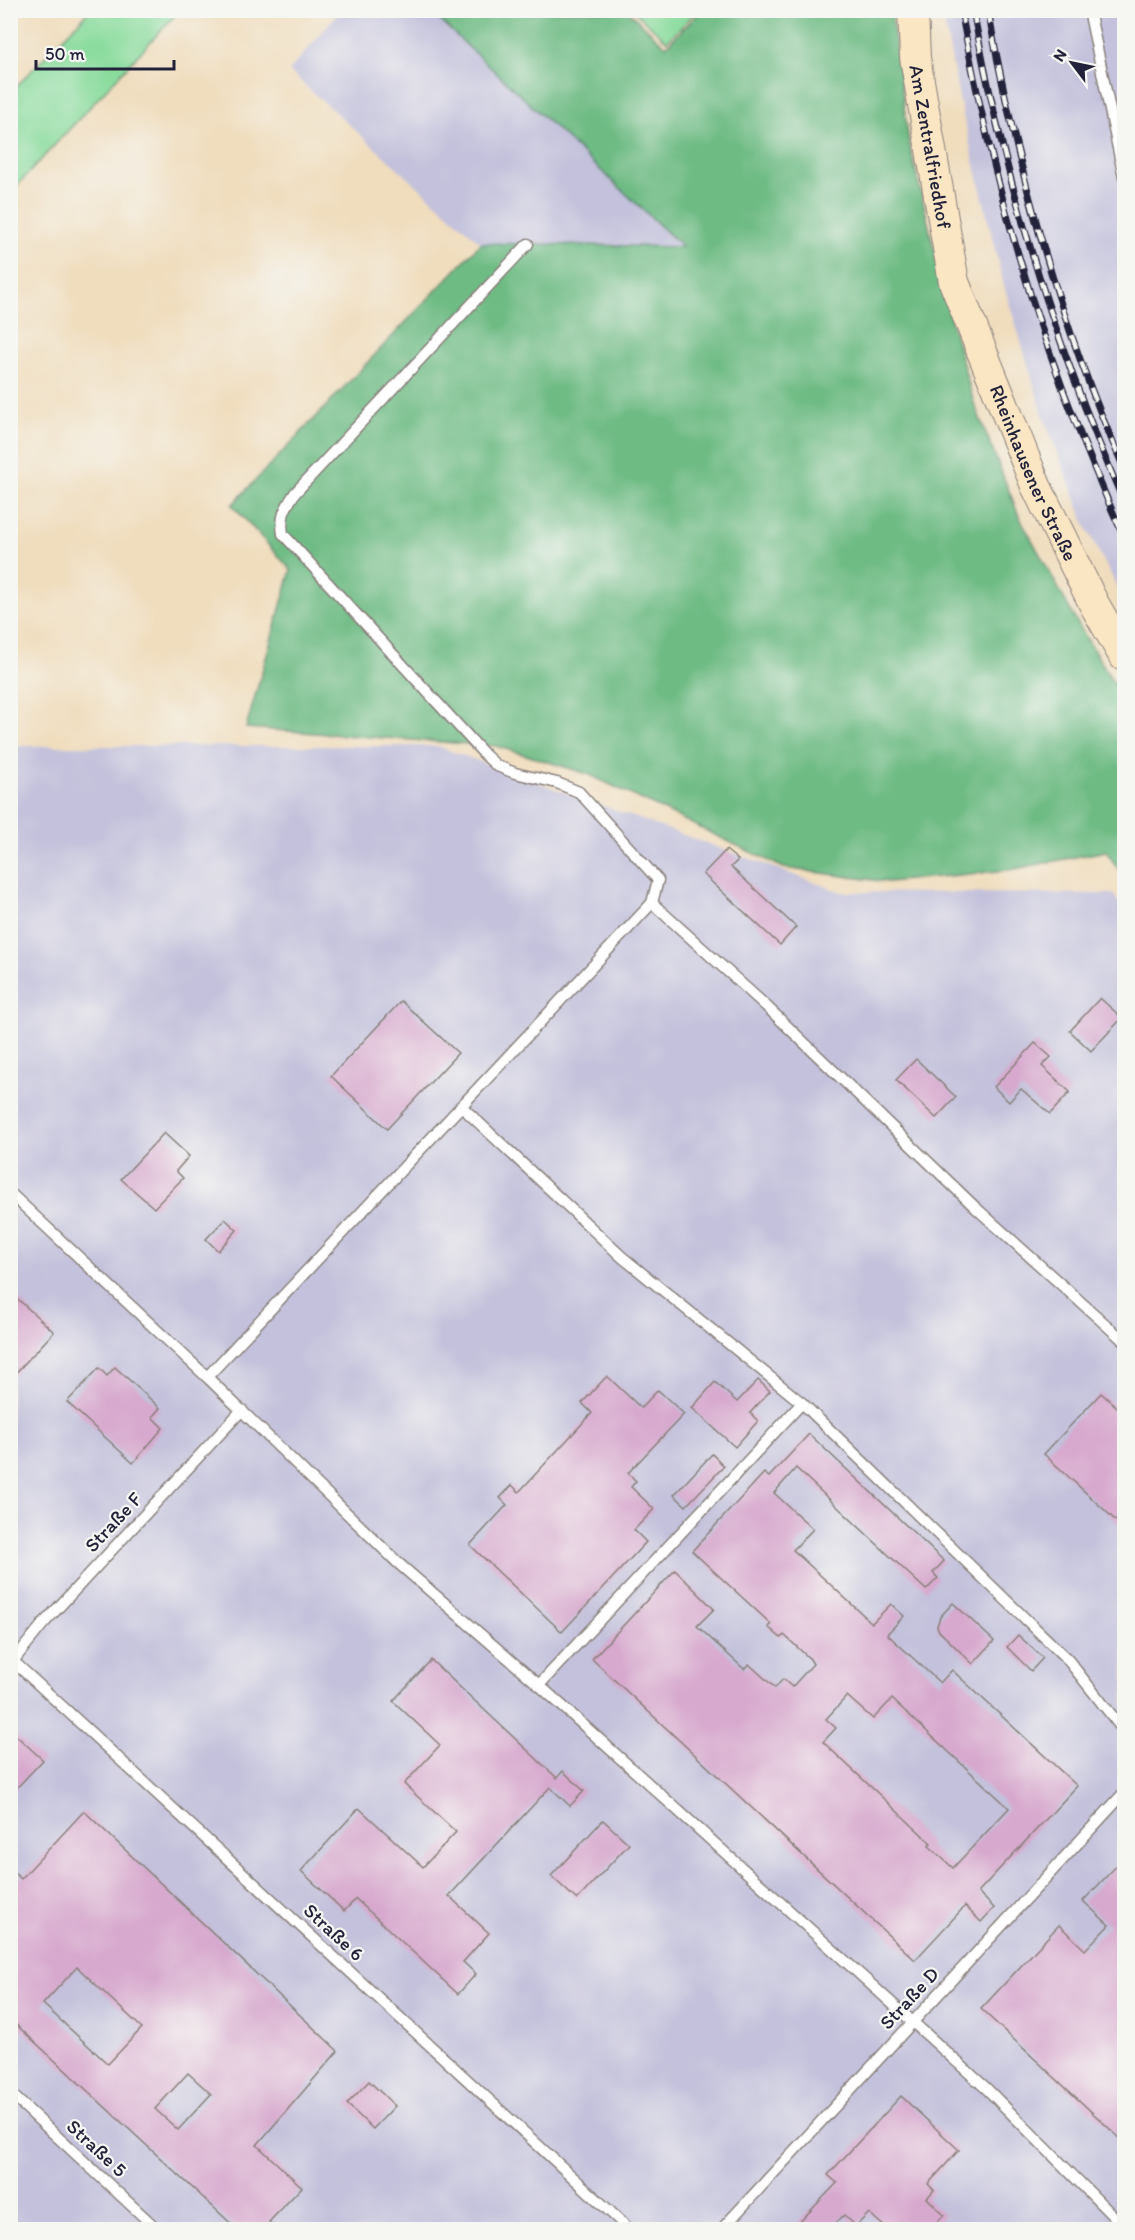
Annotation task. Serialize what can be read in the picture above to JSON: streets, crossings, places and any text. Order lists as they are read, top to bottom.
{
  "streets": {
    "street": ["Am Zentralfriedhof", "Rheinhausener Straße"],
    "lane": [
      "Straße F",
      "Straße 6",
      "Straße D",
      "Straße 5"
    ]
  },
  "crossings": [
    ["Am Zentralfriedhof", "Rheinhausener Straße"],
    ["Straße F", "Straße 6"]
  ],
  "scale_bar": "50 m",
  "north": "top left"
}
